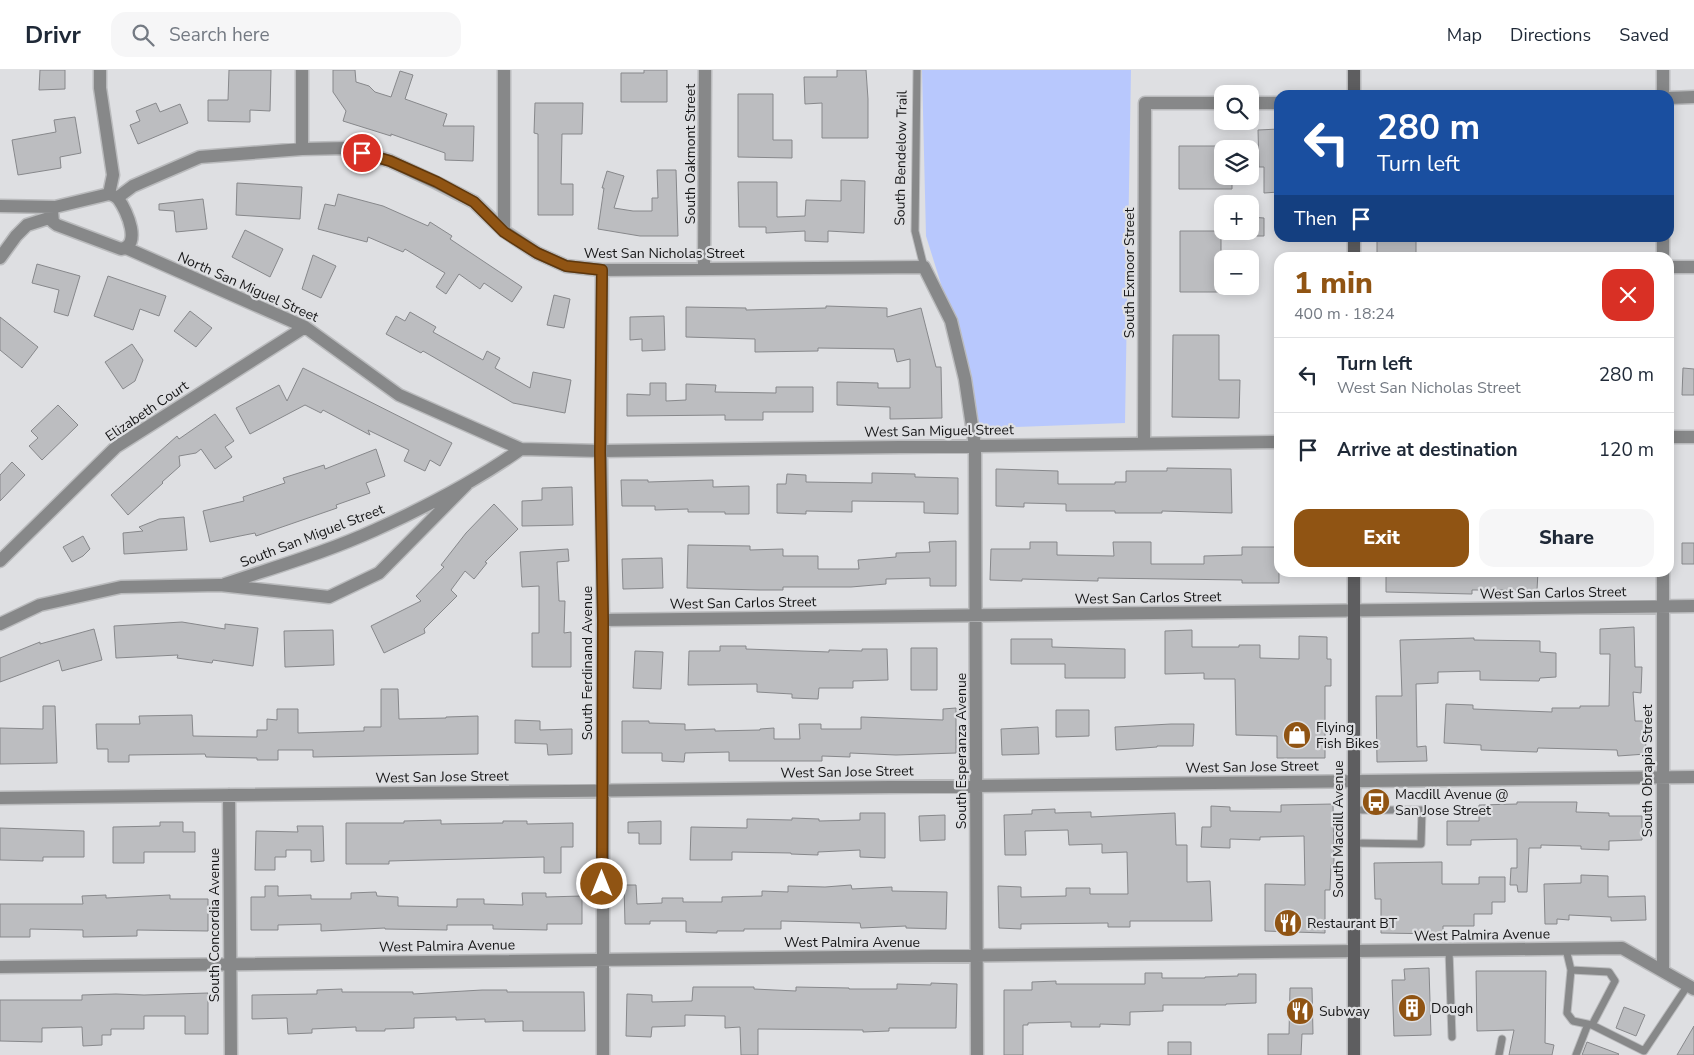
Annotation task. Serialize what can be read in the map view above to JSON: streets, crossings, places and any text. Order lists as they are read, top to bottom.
{
  "streets": {
    "street": [
      "South Oakmont Street",
      "South Bendelow Trail",
      "West San Nicholas Street",
      "South Exmoor Street",
      "North San Miguel Street",
      "Elizabeth Court",
      "West San Miguel Street",
      "South San Miguel Street",
      "West San Carlos Street",
      "South Ferdinand Avenue",
      "South Esperanza Avenue",
      "West San Jose Street",
      "South Obrapia Street",
      "South Macdill Avenue",
      "South Concordia Avenue",
      "West Palmira Avenue"
    ]
  },
  "crossings": [
    ["South Oakmont Street", "West San Nicholas Street"],
    ["South Bendelow Trail", "West San Nicholas Street"],
    ["South Bendelow Trail", "West San Miguel Street"],
    ["South Bendelow Trail", "South Esperanza Avenue"],
    ["West San Nicholas Street", "South Ferdinand Avenue"],
    ["South Exmoor Street", "West San Miguel Street"],
    ["North San Miguel Street", "Elizabeth Court"],
    ["North San Miguel Street", "West San Miguel Street"],
    ["North San Miguel Street", "South San Miguel Street"],
    ["North San Miguel Street", "South Ferdinand Avenue"],
    ["West San Miguel Street", "South Ferdinand Avenue"],
    ["West San Miguel Street", "South Esperanza Avenue"],
    ["West San Carlos Street", "South Ferdinand Avenue"],
    ["West San Carlos Street", "South Esperanza Avenue"],
    ["West San Carlos Street", "South Obrapia Street"],
    ["West San Carlos Street", "South Macdill Avenue"],
    ["South Ferdinand Avenue", "West San Jose Street"],
    ["South Ferdinand Avenue", "West Palmira Avenue"],
    ["South Esperanza Avenue", "West San Jose Street"],
    ["South Esperanza Avenue", "West Palmira Avenue"],
    ["West San Jose Street", "South Obrapia Street"],
    ["West San Jose Street", "South Macdill Avenue"],
    ["West San Jose Street", "South Concordia Avenue"],
    ["South Obrapia Street", "West Palmira Avenue"],
    ["South Macdill Avenue", "West Palmira Avenue"],
    ["South Concordia Avenue", "West Palmira Avenue"]
  ],
  "places": {
    "shop": ["Flying Fish Bikes"],
    "bus stop": ["Macdill Avenue @ San Jose Street"],
    "restaurant": ["Restaurant BT", "Subway"],
    "building": ["Dough"]
  },
  "page": {
    "header": "Drivr",
    "search": "Search here",
    "nav": ["Map", "Directions", "Saved"],
    "map_buttons": ["+", "−"],
    "turn": ["280 m", "Turn left"],
    "then": "Then",
    "heading": ["1 min", "400 m · 18:24"],
    "list": [
      {
        "name": "Turn left",
        "note": "West San Nicholas Street",
        "value": "280 m"
      },
      {
        "name": "Arrive at destination",
        "value": "120 m"
      }
    ],
    "buttons": ["Exit", "Share"]
  }
}
